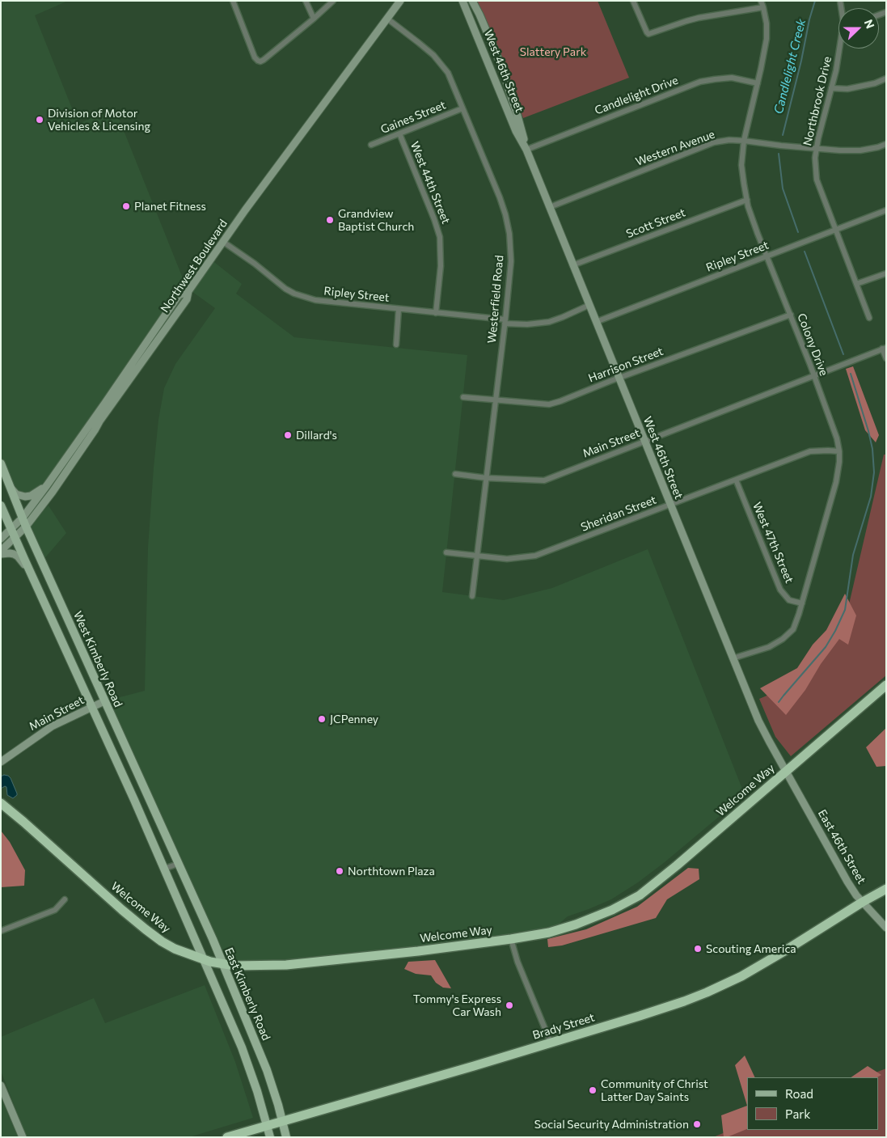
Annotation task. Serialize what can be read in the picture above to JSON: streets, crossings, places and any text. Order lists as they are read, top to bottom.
{
  "streets": {
    "highway": ["Welcome Way", "Brady Street"],
    "main road": ["West Kimberly Road", "East Kimberly Road"],
    "street": [
      "West 46th Street",
      "Candlelight Drive",
      "Northbrook Drive",
      "Gaines Street",
      "Western Avenue",
      "West 44th Street",
      "Scott Street",
      "Ripley Street",
      "Northwest Boulevard",
      "Westerfield Road",
      "Colony Drive",
      "Harrison Street",
      "Main Street",
      "Sheridan Street",
      "West 47th Street",
      "East 46th Street"
    ]
  },
  "crossings": [
    ["West 46th Street", "Candlelight Drive"],
    ["West 46th Street", "Western Avenue"],
    ["West 46th Street", "Scott Street"],
    ["West 46th Street", "Ripley Street"],
    ["West 46th Street", "Colony Drive"],
    ["West 46th Street", "Harrison Street"],
    ["West 46th Street", "Main Street"],
    ["West 46th Street", "Sheridan Street"],
    ["West 46th Street", "Welcome Way"],
    ["West 46th Street", "East 46th Street"],
    ["Candlelight Drive", "Colony Drive"],
    ["Northbrook Drive", "Western Avenue"],
    ["Northbrook Drive", "Ripley Street"],
    ["Gaines Street", "West 44th Street"],
    ["Gaines Street", "Westerfield Road"],
    ["Western Avenue", "Colony Drive"],
    ["West 44th Street", "Ripley Street"],
    ["Scott Street", "Colony Drive"],
    ["Ripley Street", "Northwest Boulevard"],
    ["Ripley Street", "Westerfield Road"],
    ["Ripley Street", "Colony Drive"],
    ["Northwest Boulevard", "Westerfield Road"],
    ["Northwest Boulevard", "West Kimberly Road"],
    ["Westerfield Road", "Harrison Street"],
    ["Westerfield Road", "Main Street"],
    ["Westerfield Road", "Sheridan Street"],
    ["Colony Drive", "Harrison Street"],
    ["Colony Drive", "Main Street"],
    ["Colony Drive", "Sheridan Street"],
    ["Colony Drive", "West 47th Street"],
    ["Main Street", "West Kimberly Road"],
    ["Sheridan Street", "West 47th Street"],
    ["West Kimberly Road", "East Kimberly Road"],
    ["Welcome Way", "East 46th Street"],
    ["Welcome Way", "East Kimberly Road"],
    ["East 46th Street", "Brady Street"],
    ["East Kimberly Road", "Brady Street"]
  ],
  "water": ["Candlelight Creek"],
  "parks": ["Slattery Park"],
  "places": [
    "Division of Motor Vehicles & Licensing",
    "Planet Fitness",
    "Grandview Baptist Church",
    "Dillard's",
    "JCPenney",
    "Northtown Plaza",
    "Scouting America",
    "Tommy's Express Car Wash",
    "Community of Christ Latter Day Saints",
    "Social Security Administration"
  ],
  "legend": ["Road", "Park"],
  "north": "right"
}
